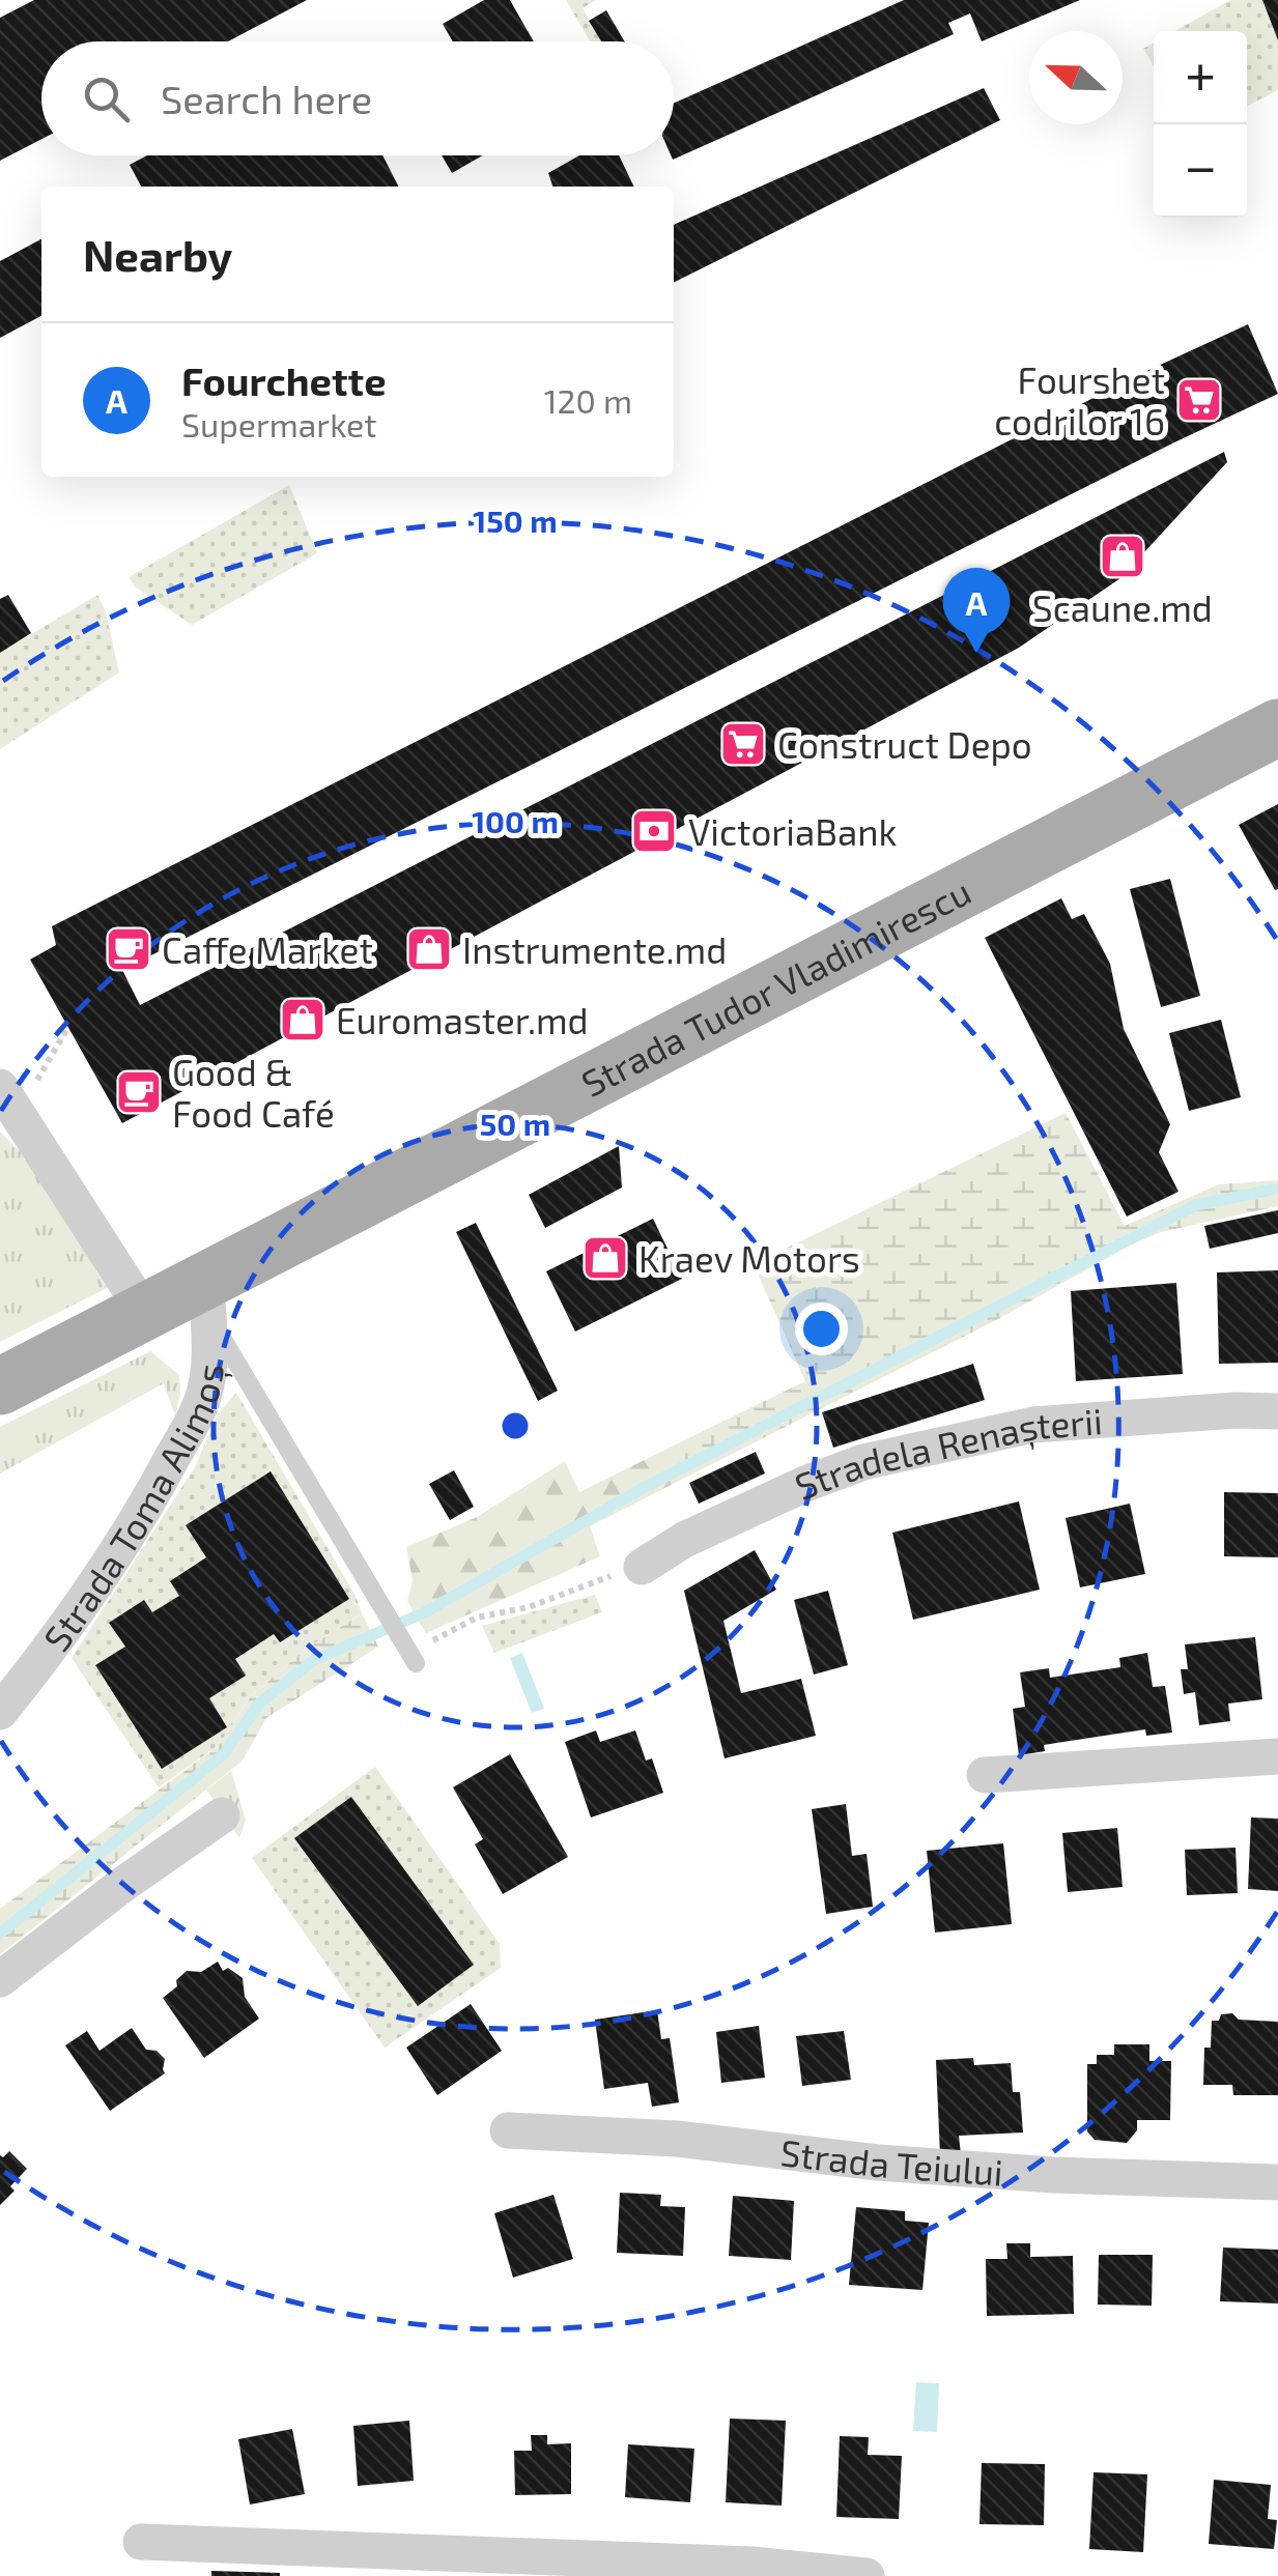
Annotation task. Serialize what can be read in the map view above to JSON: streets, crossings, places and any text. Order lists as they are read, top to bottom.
{
  "streets": {
    "main road": ["Strada Tudor Vladimirescu"],
    "street": ["Stradela Renașterii", "Strada Toma Alimoș", "Strada Teiului"]
  },
  "crossings": [
    ["Strada Tudor Vladimirescu", "Strada Toma Alimoș"]
  ],
  "places": {
    "supermarket": ["Fourshet codrilor 16", "Construct Depo"],
    "shop": [
      "Scaune.md",
      "Instrumente.md",
      "Euromaster.md",
      "Kraev Motors"
    ],
    "bank": ["VictoriaBank"],
    "cafe": ["Caffe Market", "Good & Food Café"]
  },
  "north": "left",
  "page": {
    "map_buttons": ["+", "−"],
    "search": "Search here",
    "heading": "Nearby",
    "list": [
      {
        "mark": "A",
        "name": "Fourchette",
        "note": "Supermarket",
        "value": "120 m"
      }
    ],
    "pins": "A"
  },
  "rings": ["150 m", "100 m", "50 m"]
}
